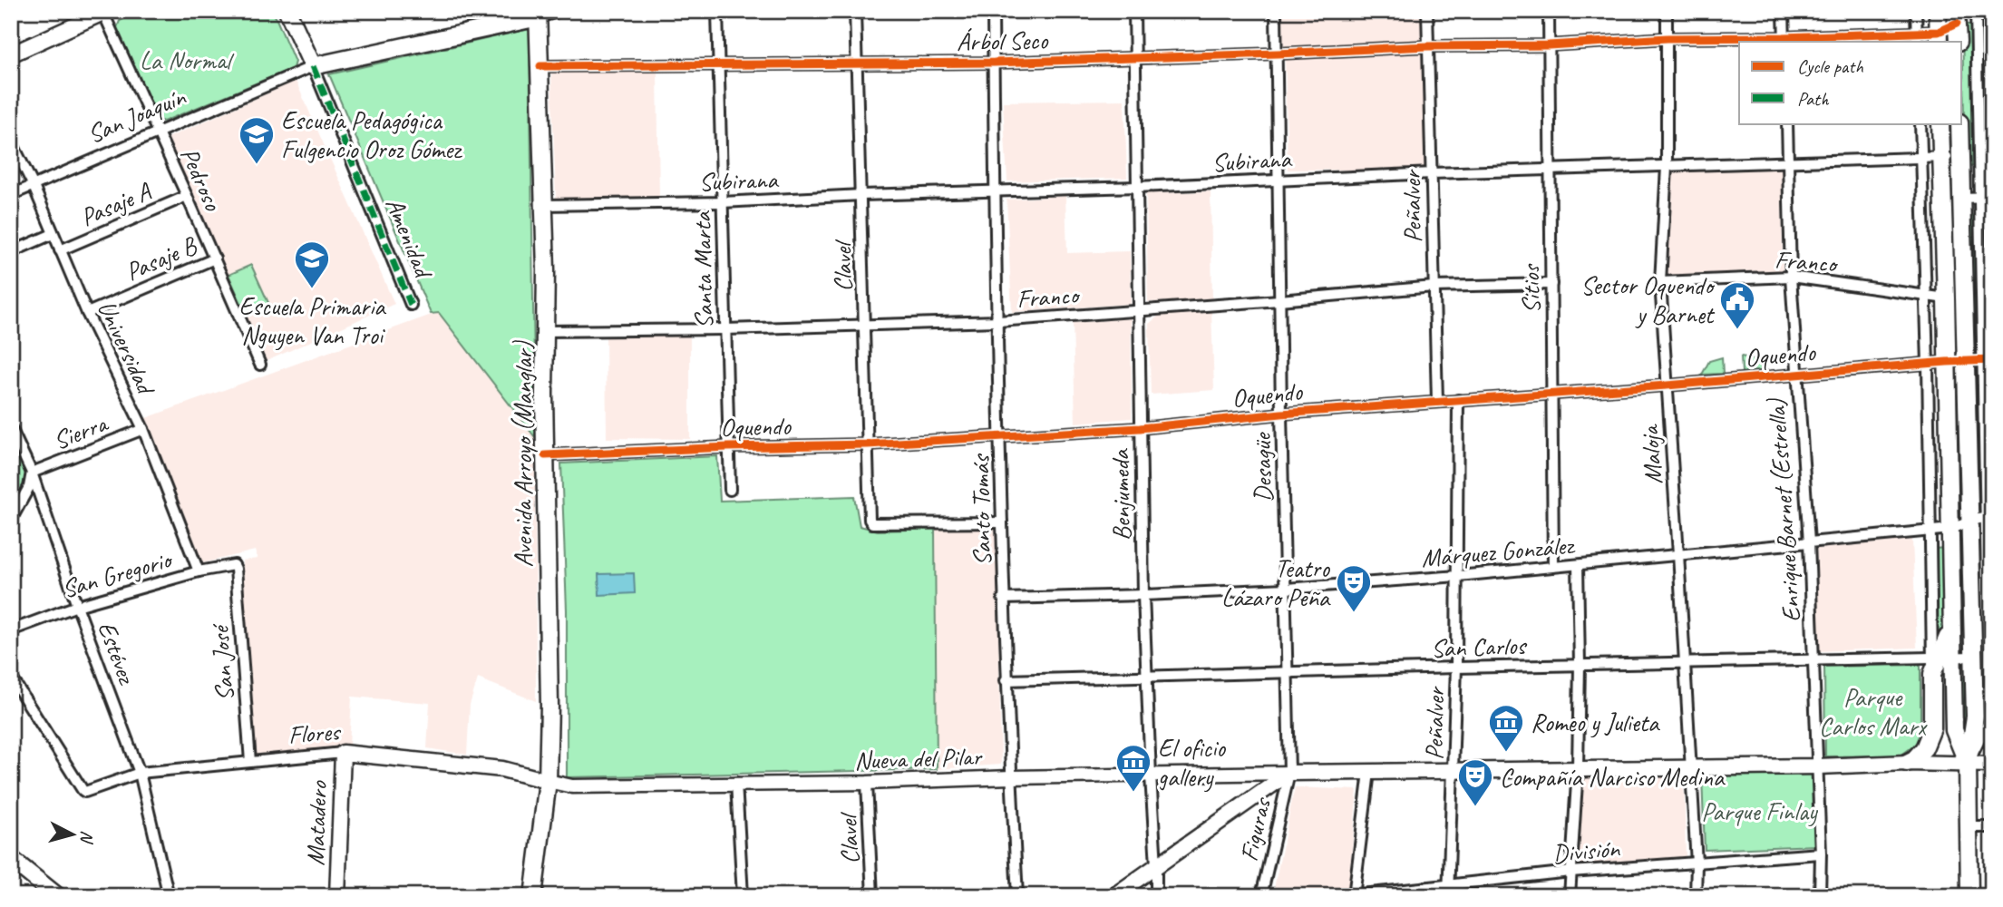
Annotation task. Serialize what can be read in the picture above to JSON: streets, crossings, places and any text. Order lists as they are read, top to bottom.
{
  "streets": {
    "main road": [
      "San Joaquín",
      "Amenidad",
      "Avenida Arroyo (Manglar)",
      "Flores",
      "Matadero"
    ],
    "street": [
      "Árbol Seco",
      "Subirana",
      "Pedroso",
      "Pasaje A",
      "Peñalver",
      "Pasaje B",
      "Franco",
      "Clavel",
      "Santa Marta",
      "Sitios",
      "Universidad",
      "Oquendo",
      "Sierra",
      "Maloja",
      "Desagüe",
      "Benjumeda",
      "Santo Tomás",
      "Enrique Barnet (Estrella)",
      "Márquez González",
      "San Gregorio",
      "San Carlos",
      "Estévez",
      "San José",
      "Nueva del Pilar",
      "Figuras",
      "División"
    ]
  },
  "crossings": [
    ["Árbol Seco", "Peñalver"],
    ["Árbol Seco", "Clavel"],
    ["Árbol Seco", "Santa Marta"],
    ["Árbol Seco", "Sitios"],
    ["Árbol Seco", "Avenida Arroyo (Manglar)"],
    ["Árbol Seco", "Maloja"],
    ["Árbol Seco", "Desagüe"],
    ["Árbol Seco", "Benjumeda"],
    ["Árbol Seco", "Santo Tomás"],
    ["San Joaquín", "Pedroso"],
    ["San Joaquín", "Amenidad"],
    ["San Joaquín", "Universidad"],
    ["San Joaquín", "Avenida Arroyo (Manglar)"],
    ["Subirana", "Peñalver"],
    ["Subirana", "Clavel"],
    ["Subirana", "Santa Marta"],
    ["Subirana", "Sitios"],
    ["Subirana", "Avenida Arroyo (Manglar)"],
    ["Subirana", "Maloja"],
    ["Subirana", "Desagüe"],
    ["Subirana", "Benjumeda"],
    ["Subirana", "Santo Tomás"],
    ["Subirana", "Enrique Barnet (Estrella)"],
    ["Pedroso", "Pasaje A"],
    ["Pedroso", "Pasaje B"],
    ["Pasaje A", "Universidad"],
    ["Peñalver", "Franco"],
    ["Peñalver", "Oquendo"],
    ["Peñalver", "Márquez González"],
    ["Peñalver", "San Carlos"],
    ["Peñalver", "División"],
    ["Pasaje B", "Universidad"],
    ["Franco", "Clavel"],
    ["Franco", "Santa Marta"],
    ["Franco", "Sitios"],
    ["Franco", "Avenida Arroyo (Manglar)"],
    ["Franco", "Maloja"],
    ["Franco", "Desagüe"],
    ["Franco", "Benjumeda"],
    ["Franco", "Santo Tomás"],
    ["Franco", "Enrique Barnet (Estrella)"],
    ["Clavel", "Oquendo"],
    ["Clavel", "Santo Tomás"],
    ["Clavel", "Nueva del Pilar"],
    ["Santa Marta", "Oquendo"],
    ["Sitios", "Oquendo"],
    ["Sitios", "Márquez González"],
    ["Universidad", "Sierra"],
    ["Universidad", "San Gregorio"],
    ["Oquendo", "Avenida Arroyo (Manglar)"],
    ["Oquendo", "Maloja"],
    ["Oquendo", "Desagüe"],
    ["Oquendo", "Benjumeda"],
    ["Oquendo", "Santo Tomás"],
    ["Oquendo", "Enrique Barnet (Estrella)"],
    ["Sierra", "Estévez"],
    ["Avenida Arroyo (Manglar)", "Flores"],
    ["Avenida Arroyo (Manglar)", "Nueva del Pilar"],
    ["Maloja", "Márquez González"],
    ["Maloja", "San Carlos"],
    ["Maloja", "División"],
    ["Desagüe", "Márquez González"],
    ["Desagüe", "San Carlos"],
    ["Desagüe", "Nueva del Pilar"],
    ["Desagüe", "Figuras"],
    ["Benjumeda", "Márquez González"],
    ["Benjumeda", "San Carlos"],
    ["Benjumeda", "Nueva del Pilar"],
    ["Santo Tomás", "Márquez González"],
    ["Santo Tomás", "San Carlos"],
    ["Santo Tomás", "Nueva del Pilar"],
    ["Enrique Barnet (Estrella)", "Márquez González"],
    ["Enrique Barnet (Estrella)", "San Carlos"],
    ["Enrique Barnet (Estrella)", "División"],
    ["San Gregorio", "Estévez"],
    ["San Gregorio", "San José"],
    ["Estévez", "Flores"],
    ["San José", "Flores"],
    ["Flores", "Nueva del Pilar"],
    ["Flores", "Matadero"],
    ["Nueva del Pilar", "Figuras"]
  ],
  "parks": ["La Normal", "Parque Carlos Marx", "Parque Finlay"],
  "places": {
    "school or university": ["Escuela Pedagógica Fulgencio Oroz Gómez", "Escuela Primaria Nguyen Van Troi"],
    "public building": ["Sector Oquendo y Barnet"],
    "theatre": ["Teatro Lázaro Peña", "Compañía Narciso Medina"],
    "museum": ["Romeo y Julieta", "El oficio gallery"]
  },
  "legend": ["Cycle path", "Path"],
  "north": "right"
}
